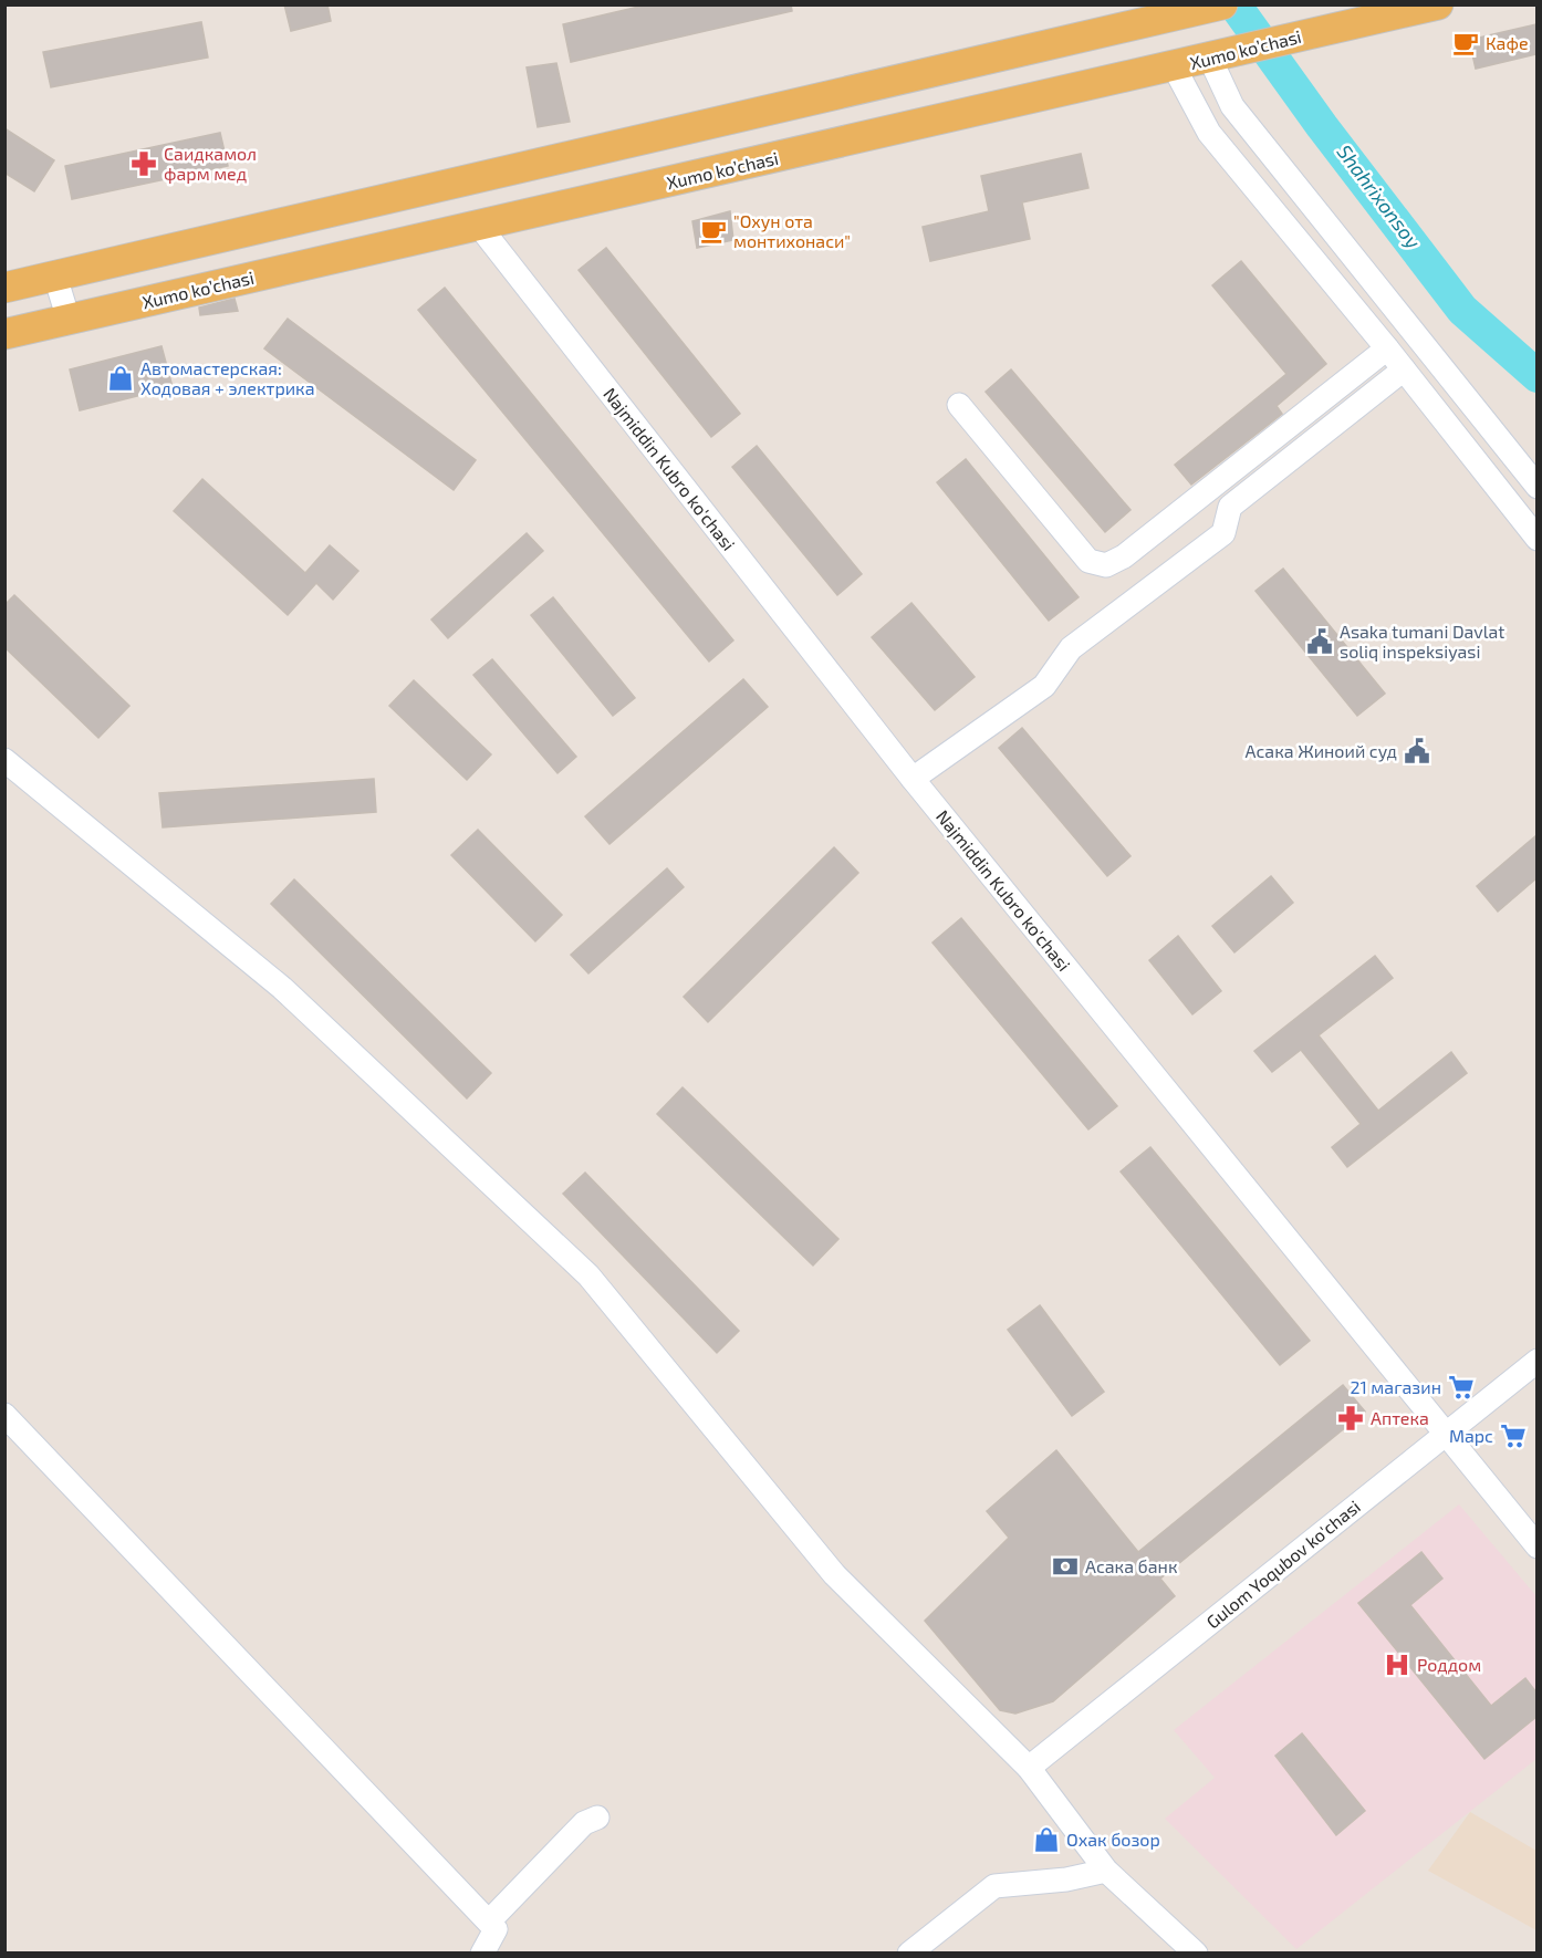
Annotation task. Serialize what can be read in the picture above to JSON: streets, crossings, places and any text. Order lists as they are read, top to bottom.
{
  "streets": {
    "main road": ["Xumo ko’chasi"],
    "street": ["Najmiddin Kubro ko'chasi", "Gulom Yoqubov ko'chasi"]
  },
  "crossings": [
    ["Xumo ko’chasi", "Najmiddin Kubro ko'chasi"],
    ["Najmiddin Kubro ko'chasi", "Gulom Yoqubov ko'chasi"]
  ],
  "water": ["Shahrixonsoy"],
  "places": {
    "cafe": ["Кафе", "\"Охун ота монтихонаси\""],
    "pharmacy": ["Саидкамол фарм мед", "Аптека"],
    "shop": ["Автомастерская: Ходовая + электрика", "Охак бозор"],
    "public building": ["Asaka tumani Davlat soliq inspeksiyasi", "Асака Жиноий суд"],
    "supermarket": ["21 магазин", "Марс"],
    "bank": ["Асака банк"],
    "hospital": ["Роддом"]
  }
}
